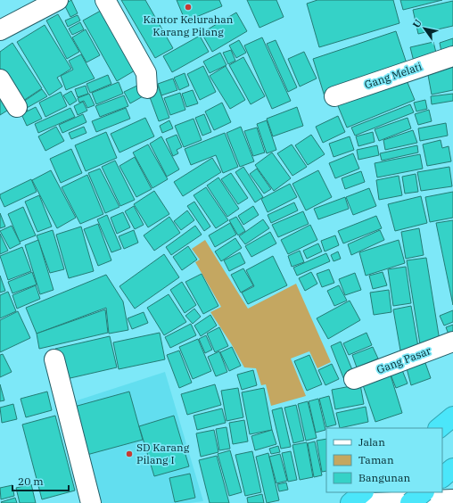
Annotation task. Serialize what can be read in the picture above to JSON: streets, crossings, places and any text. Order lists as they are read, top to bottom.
{
  "streets": {
    "street": ["Gang Melati", "Gang Pasar"]
  },
  "places": ["Kantor Kelurahan Karang Pilang", "SD Karang Pilang I"],
  "legend": ["Jalan", "Taman", "Bangunan"],
  "scale_bar": "20 m",
  "north": "top left"
}
